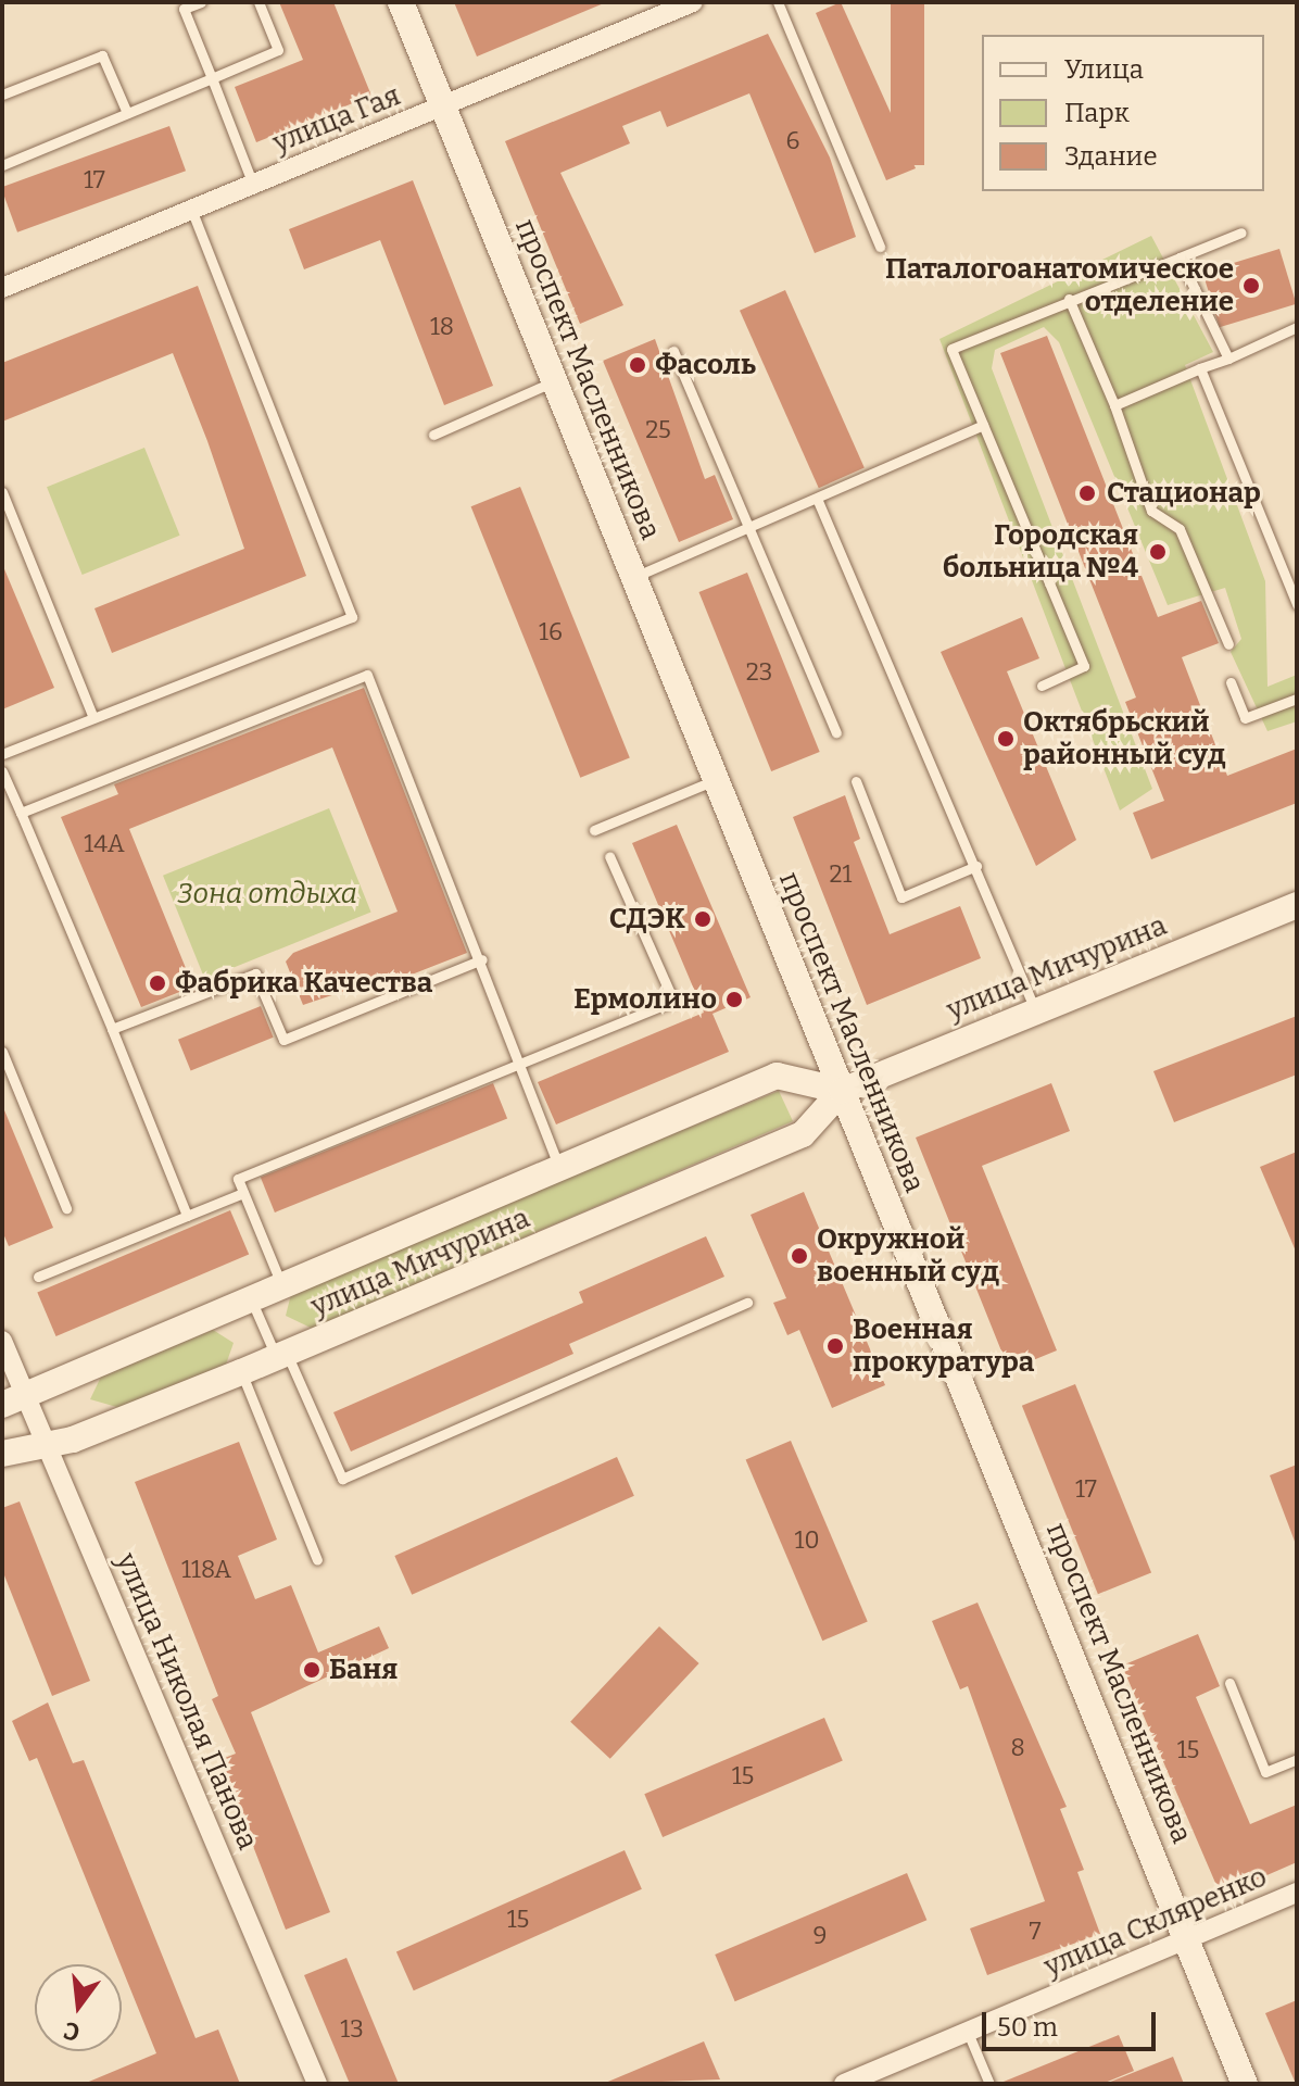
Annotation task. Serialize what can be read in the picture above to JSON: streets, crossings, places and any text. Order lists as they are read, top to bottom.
{
  "streets": {
    "main road": ["проспект Масленникова", "улица Мичурина"],
    "street": ["улица Гая", "улица Николая Панова", "улица Скляренко"]
  },
  "crossings": [
    ["улица Гая", "проспект Масленникова"],
    ["проспект Масленникова", "улица Мичурина"],
    ["проспект Масленникова", "улица Скляренко"],
    ["улица Мичурина", "улица Николая Панова"]
  ],
  "parks": ["Зона отдыха"],
  "places": [
    "Паталогоанатомическое отделение",
    "Фасоль",
    "Стационар",
    "Городская больница №4",
    "Октябрьский районный суд",
    "СДЭК",
    "Фабрика Качества",
    "Ермолино",
    "Окружной военный суд",
    "Военная прокуратура",
    "Баня"
  ],
  "house_numbers": [
    "6",
    "17",
    "18",
    "25",
    "16",
    "23",
    "14А",
    "21",
    "17",
    "10",
    "118А",
    "8",
    "15",
    "15",
    "15",
    "7",
    "9",
    "13"
  ],
  "legend": ["Улица", "Парк", "Здание"],
  "scale_bar": "50 m",
  "north": "bottom"
}
